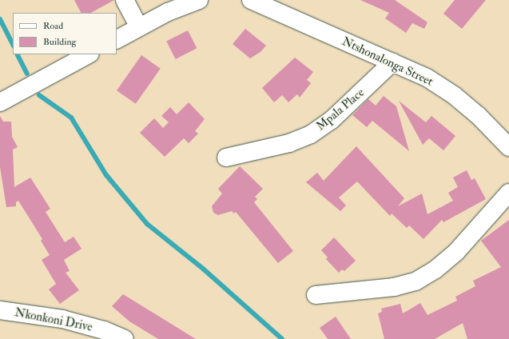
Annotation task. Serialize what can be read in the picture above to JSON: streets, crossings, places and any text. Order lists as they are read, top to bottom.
{
  "streets": {
    "street": ["Ntshonalonga Street", "Mpala Place", "Nkonkoni Drive"]
  },
  "crossings": [
    ["Ntshonalonga Street", "Mpala Place"]
  ],
  "legend": ["Road", "Building"]
}
